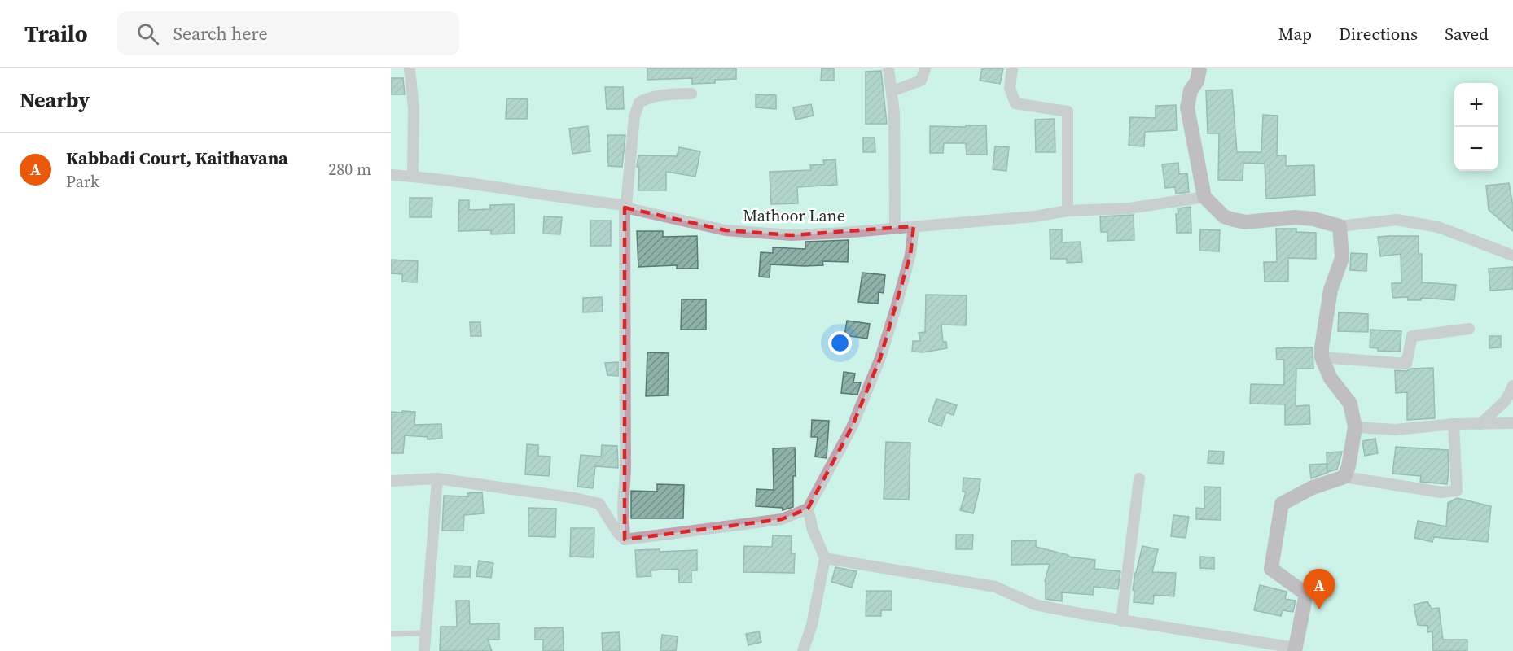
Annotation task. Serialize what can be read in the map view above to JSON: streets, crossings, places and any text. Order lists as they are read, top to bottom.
{
  "streets": {
    "street": ["Mathoor Lane"]
  },
  "page": {
    "header": "Trailo",
    "search": "Search here",
    "nav": ["Map", "Directions", "Saved"],
    "heading": "Nearby",
    "map_buttons": ["+", "−"],
    "list": [
      {
        "mark": "A",
        "name": "Kabbadi Court, Kaithavana",
        "note": "Park",
        "value": "280 m"
      }
    ],
    "pins": "A"
  }
}
